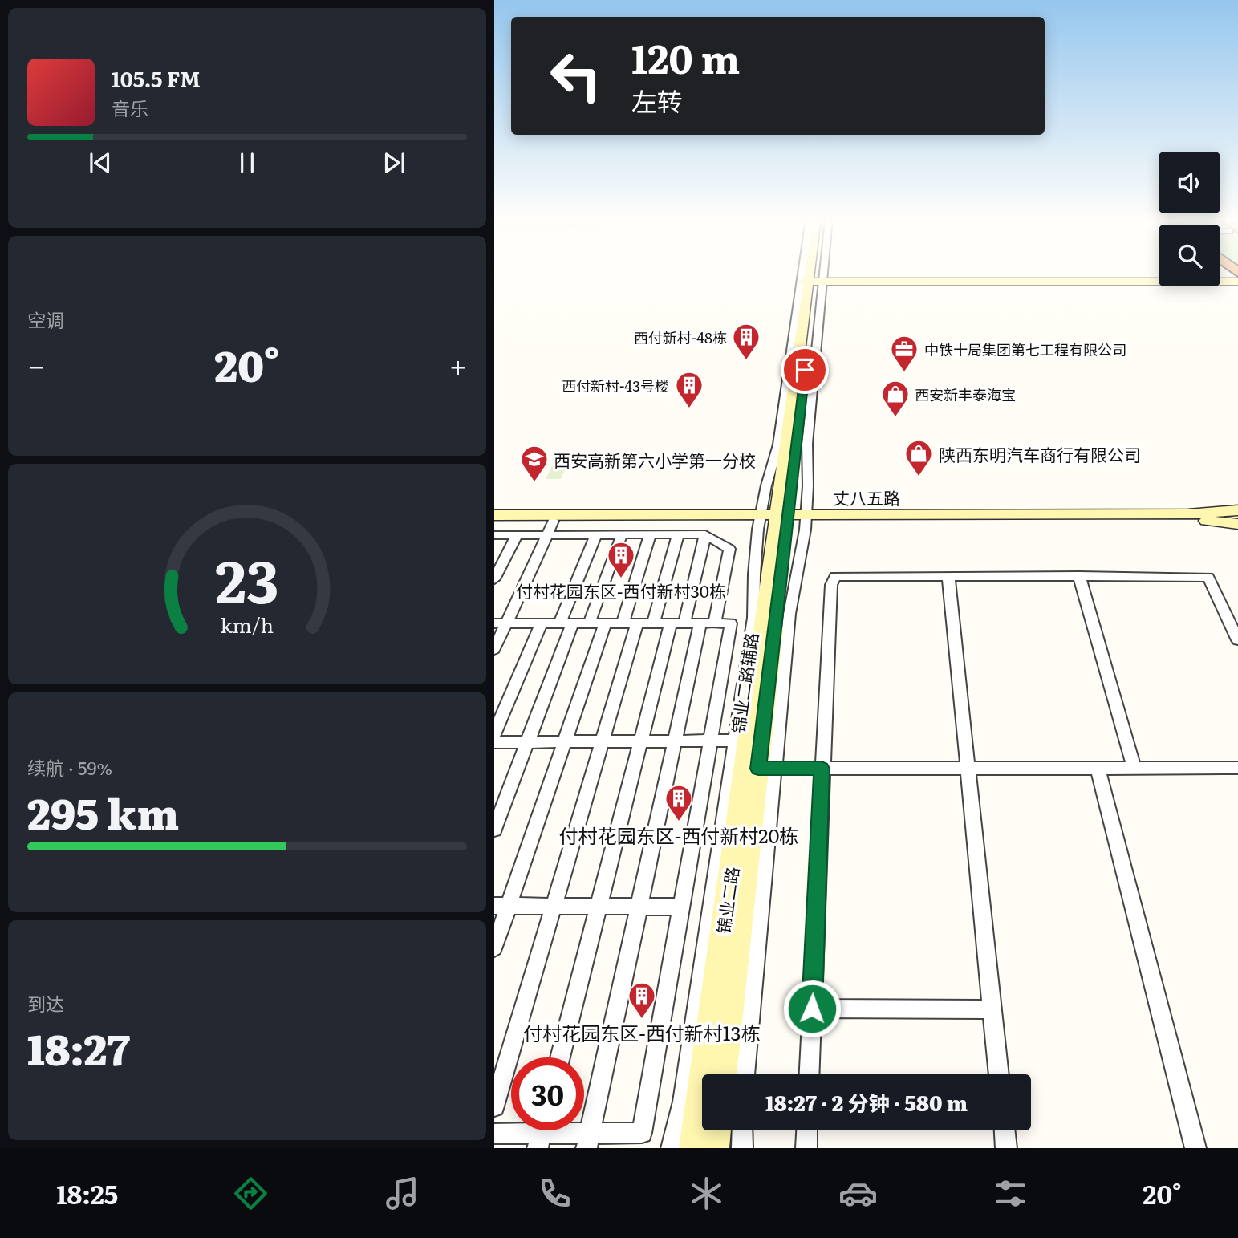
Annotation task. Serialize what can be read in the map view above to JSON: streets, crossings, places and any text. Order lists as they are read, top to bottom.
{
  "streets": {
    "main road": ["丈八五路", "锦业二路"],
    "street": ["锦业二路辅路"]
  },
  "crossings": [
    ["丈八五路", "锦业二路"],
    ["锦业二路辅路", "锦业二路"]
  ],
  "places": {
    "building": [
      "西付新村-48栋",
      "西付新村-43号楼",
      "付村花园东区-西付新村30栋",
      "付村花园东区-西付新村20栋",
      "付村花园东区-西付新村13栋"
    ],
    "office": ["中铁十局集团第七工程有限公司"],
    "shop": ["西安新丰泰海宝", "陕西东明汽车商行有限公司"],
    "school or university": ["西安高新第六小学第一分校"]
  },
  "page": {
    "turn": ["120 m", "左转"],
    "song": ["105.5 FM", "音乐"],
    "tile": [
      "空调",
      ["续航 · 59%", "295 km"],
      ["到达", "18:27"]
    ],
    "heat": ["−", "20°", "+"],
    "limit": "30",
    "trip": "18:27 · 2 分钟 · 580 m",
    "tabs": ["18:25", "20°"],
    "gauge": ["23", "km/h"]
  }
}
